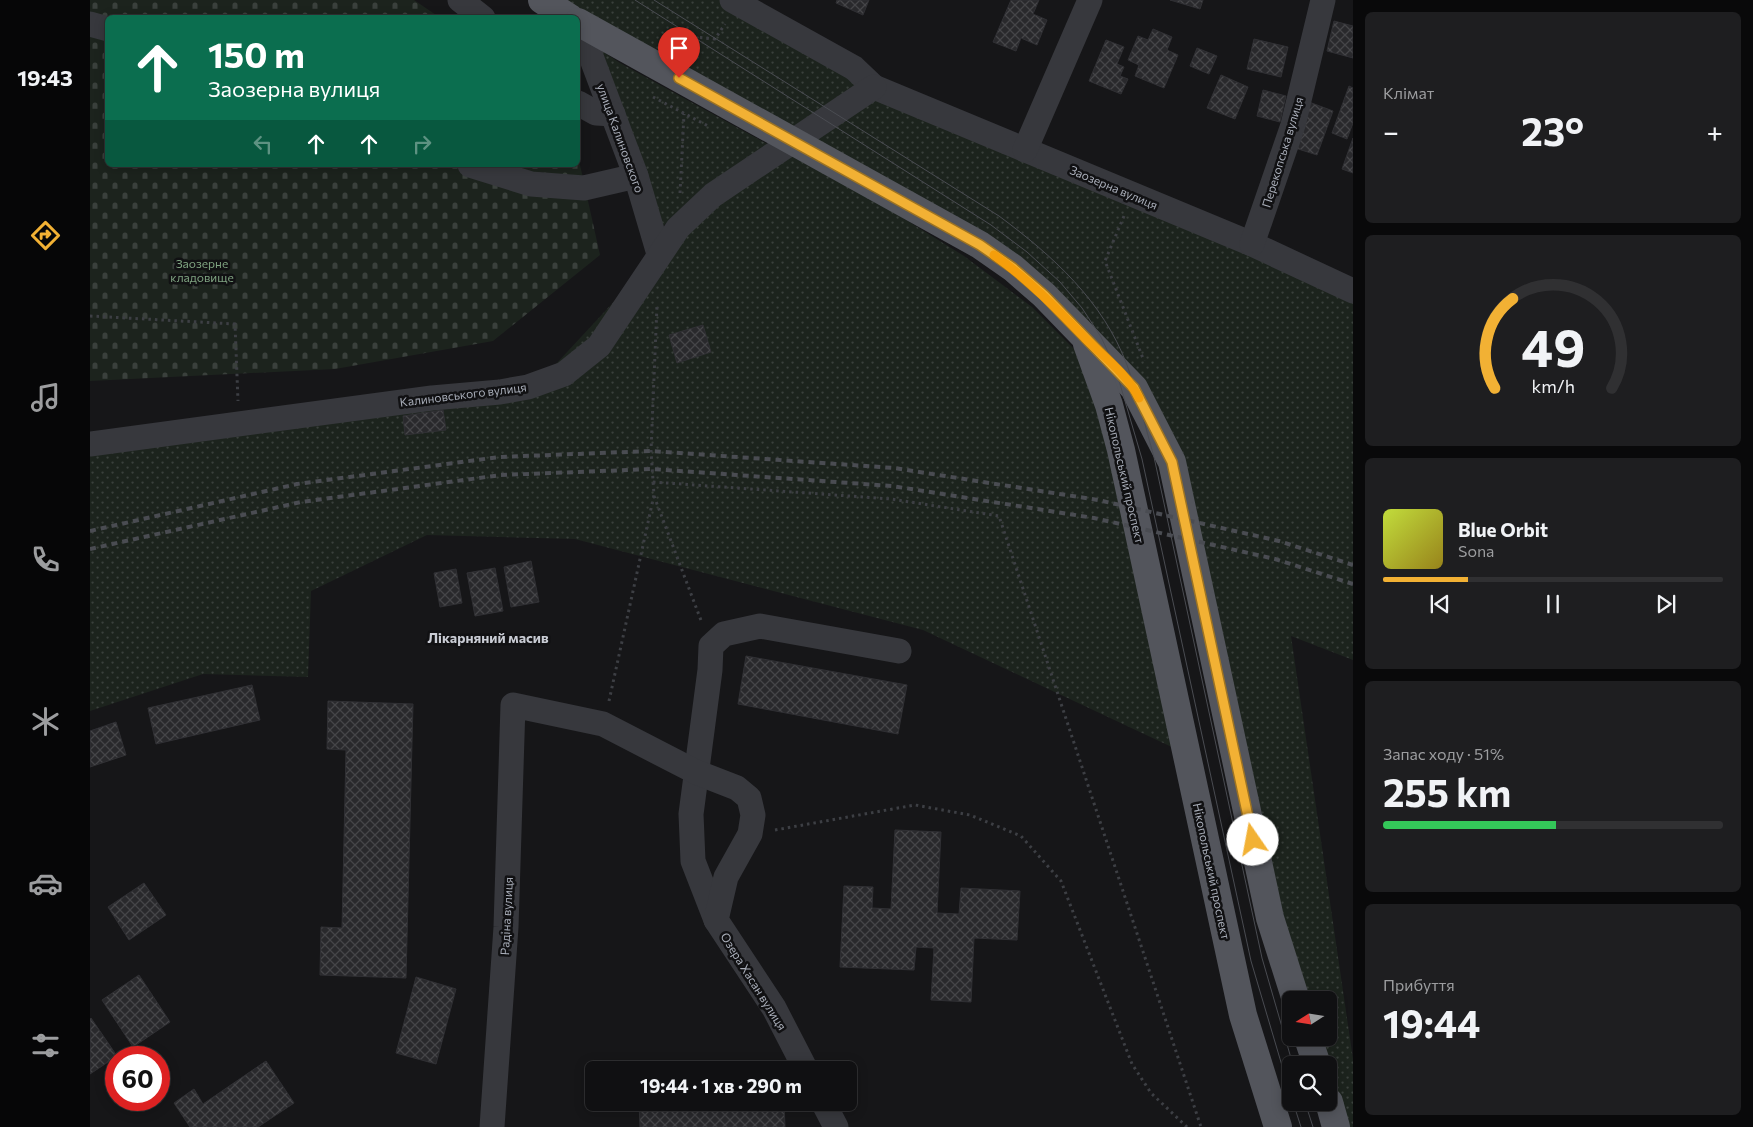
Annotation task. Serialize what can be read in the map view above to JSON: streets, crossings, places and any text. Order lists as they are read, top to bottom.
{
  "streets": {
    "main road": ["Нікопольський проспект"],
    "street": [
      "улица Калиновского",
      "Перекопська вулиця",
      "Заозерна вулиця",
      "Калиновського вулиця",
      "Радіна вулиця",
      "Озера Хасан вулиця"
    ]
  },
  "crossings": [
    ["улица Калиновского", "Калиновського вулиця"],
    ["Перекопська вулиця", "Заозерна вулиця"],
    ["Радіна вулиця", "Озера Хасан вулиця"]
  ],
  "districts": ["Лікарняний масив"],
  "parks": ["Заозерне кладовище"],
  "north": "left",
  "page": {
    "tabs": "19:43",
    "tile": [
      "Клімат",
      ["Запас ходу · 51%", "255 km"],
      ["Прибуття", "19:44"]
    ],
    "turn": ["150 m", "Заозерна вулиця"],
    "heat": ["−", "23°", "+"],
    "song": ["Blue Orbit", "Sona"],
    "limit": "60",
    "trip": "19:44 · 1 хв · 290 m",
    "gauge": ["49", "km/h"]
  }
}
